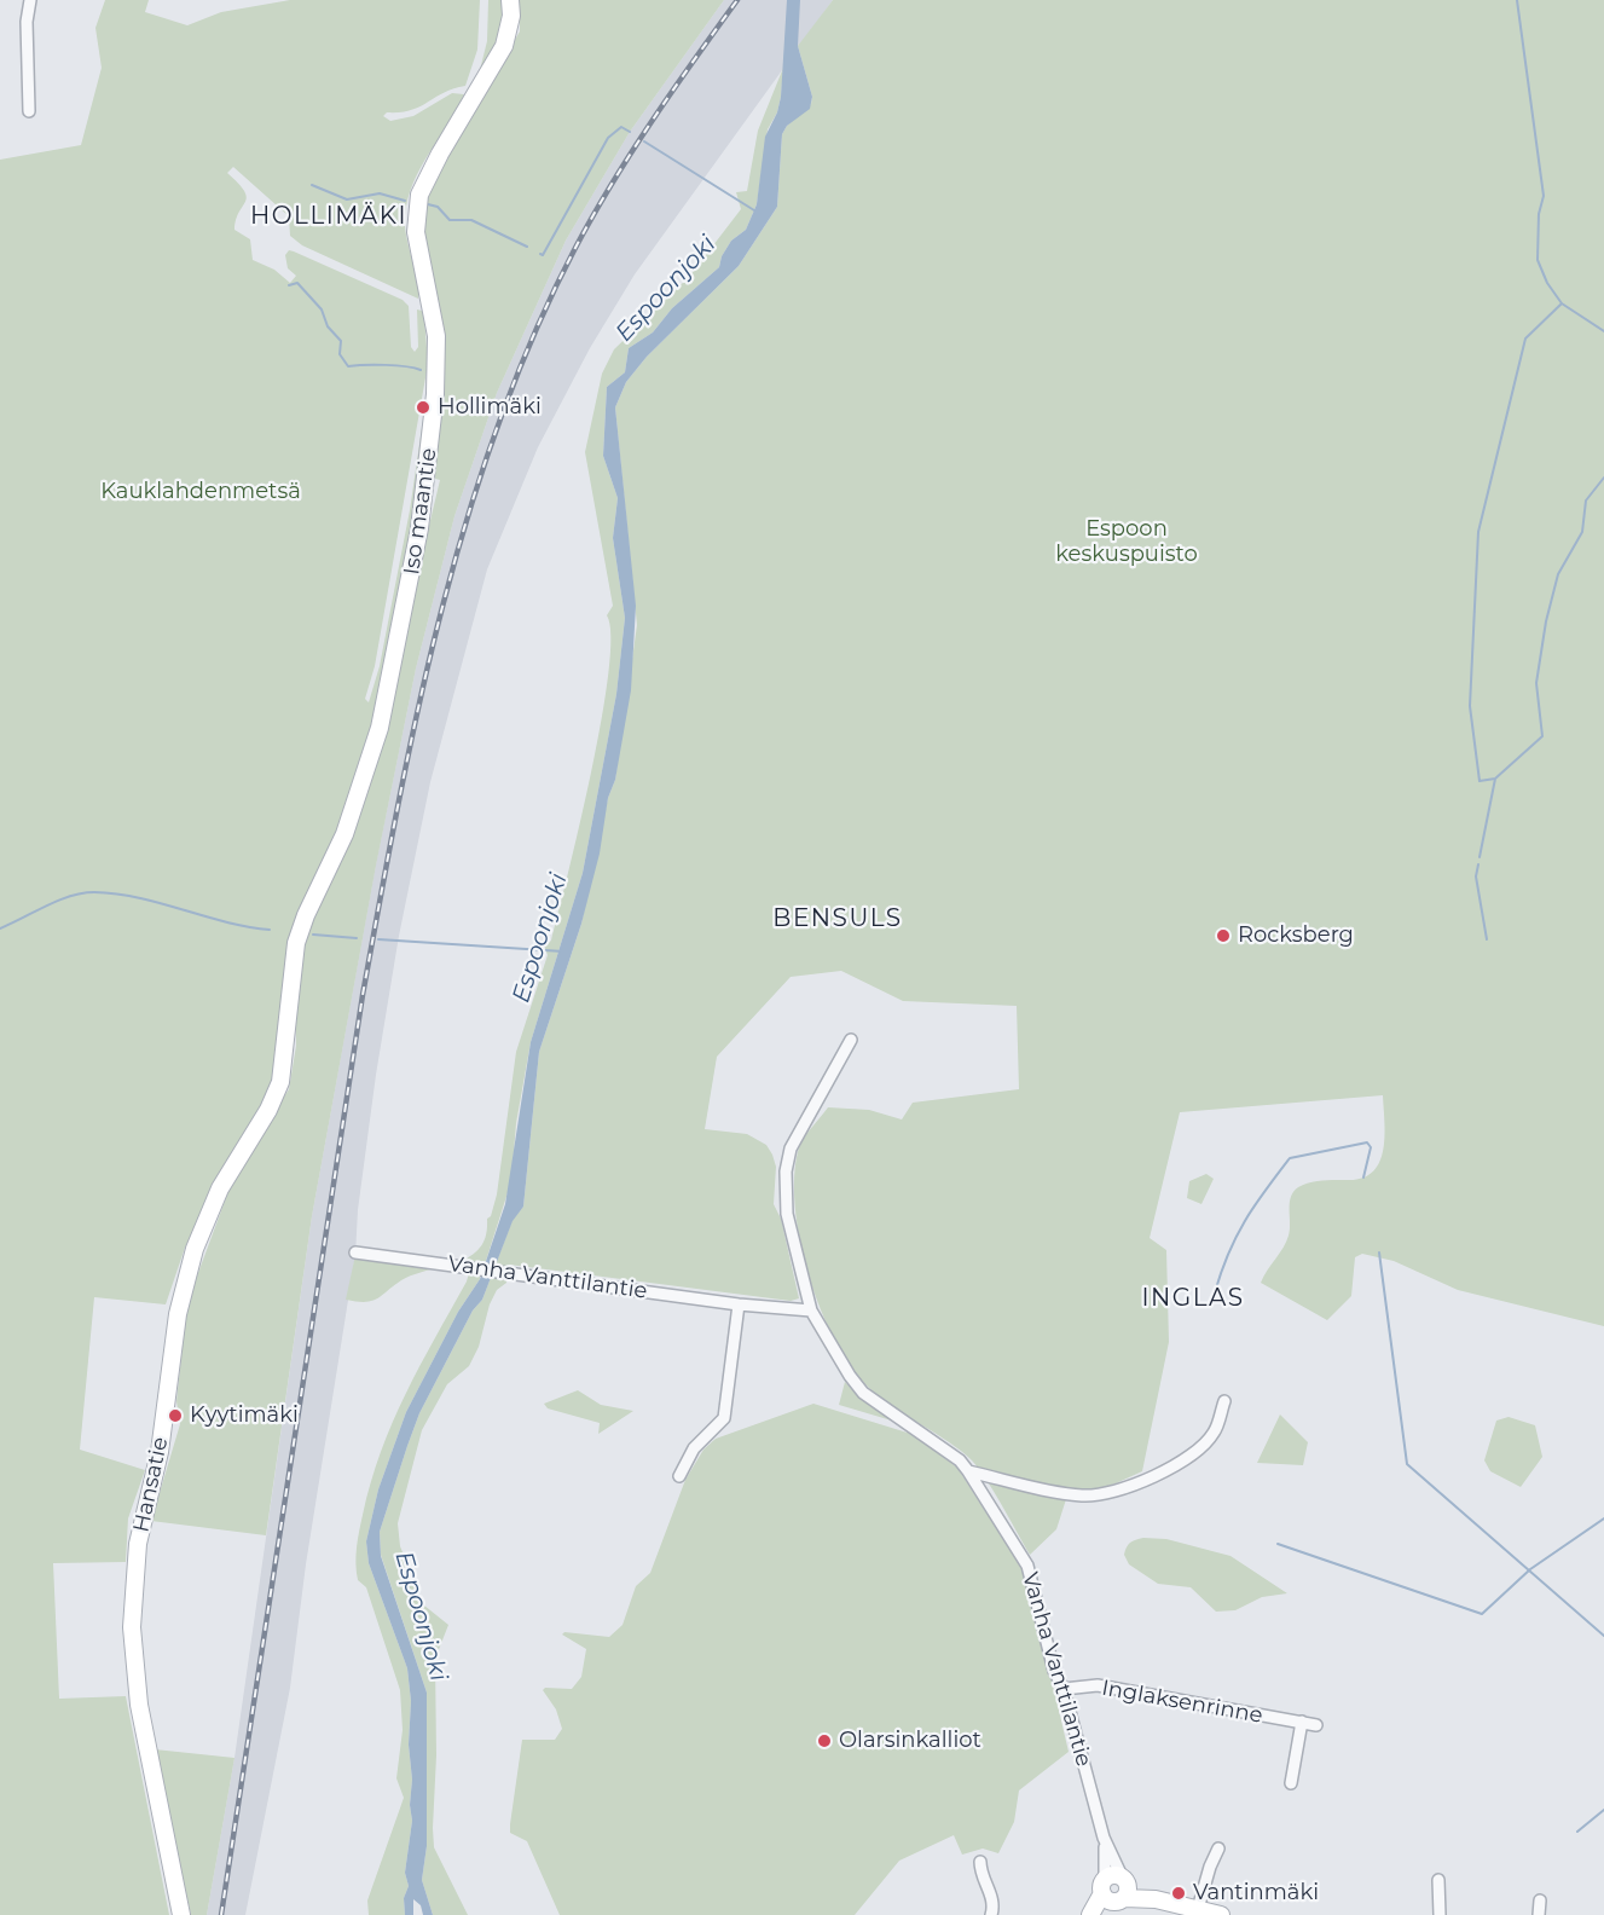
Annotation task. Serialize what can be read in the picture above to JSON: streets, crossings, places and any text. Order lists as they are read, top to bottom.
{
  "streets": {
    "main road": ["Iso maantie", "Hansatie"],
    "street": ["Vanha Vanttilantie", "Inglaksenrinne"]
  },
  "crossings": [
    ["Iso maantie", "Hansatie"],
    ["Vanha Vanttilantie", "Inglaksenrinne"]
  ],
  "districts": ["HOLLIMÄKI", "BENSULS", "INGLAS"],
  "water": ["Espoonjoki"],
  "parks": ["Kauklahdenmetsä", "Espoon keskuspuisto"],
  "places": [
    "Hollimäki",
    "Rocksberg",
    "Kyytimäki",
    "Olarsinkalliot",
    "Vantinmäki"
  ]
}
